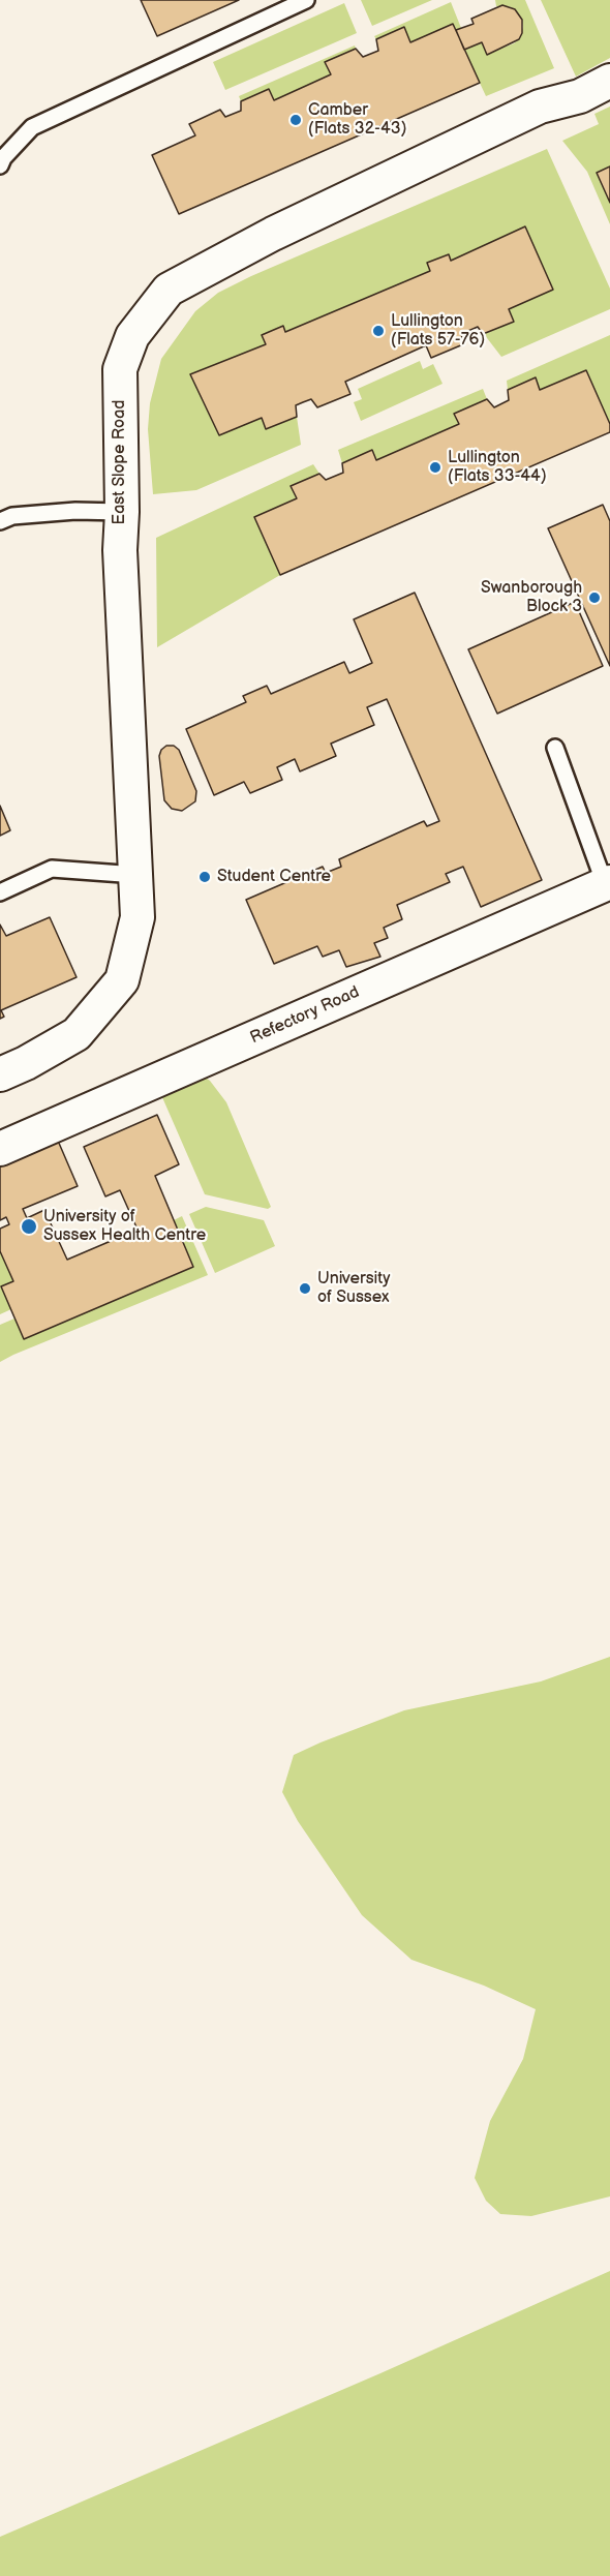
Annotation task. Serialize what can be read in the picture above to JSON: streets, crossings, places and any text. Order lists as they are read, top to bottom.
{
  "streets": {
    "street": ["East Slope Road", "Refectory Road"]
  },
  "places": [
    "Camber (Flats 32-43)",
    "Lullington (Flats 57-76)",
    "Lullington (Flats 33-44)",
    "Swanborough Block 3",
    "Student Centre",
    "University of Sussex Health Centre",
    "University of Sussex"
  ]
}
